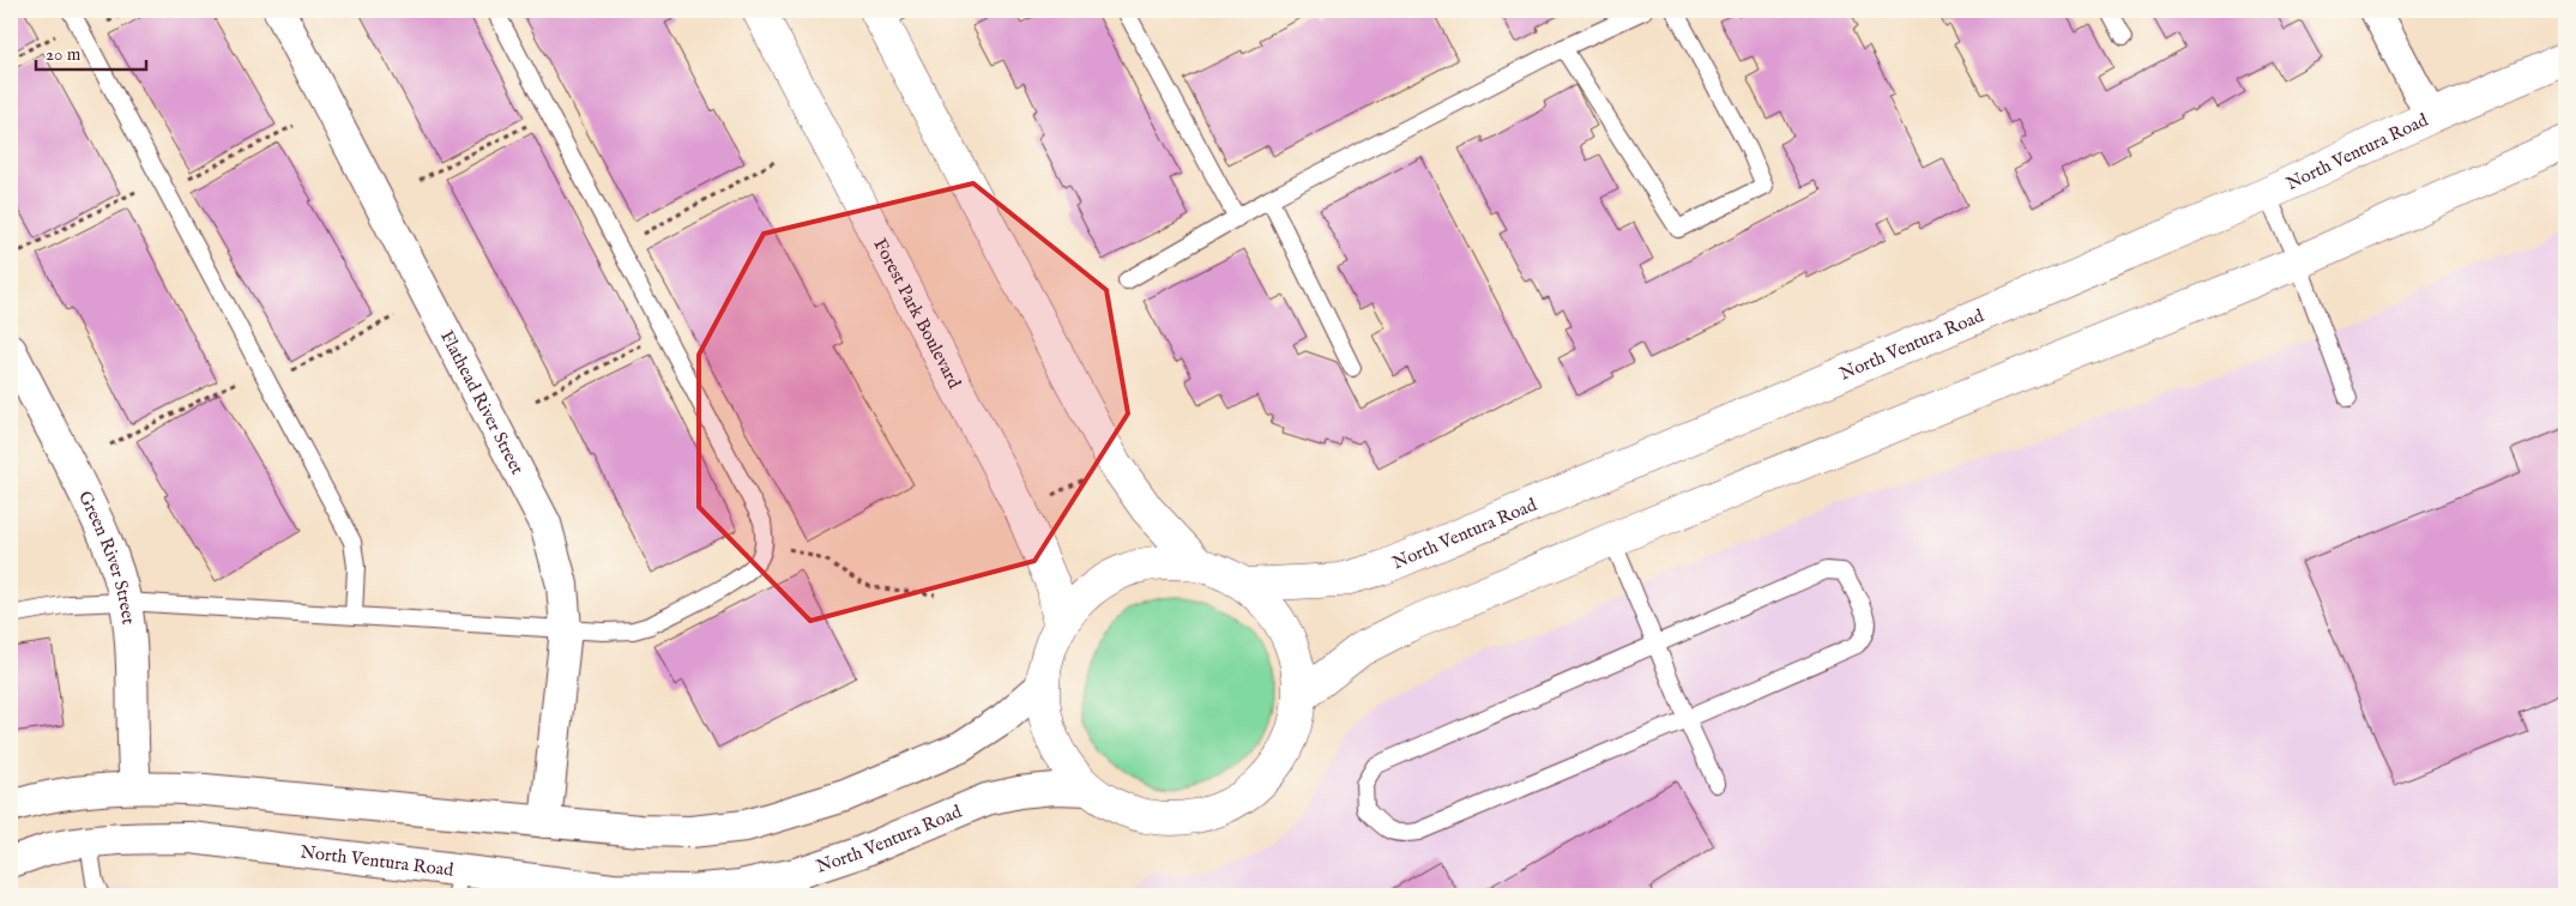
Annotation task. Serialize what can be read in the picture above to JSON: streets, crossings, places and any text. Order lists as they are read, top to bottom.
{
  "streets": {
    "street": [
      "North Ventura Road",
      "Forest Park Boulevard",
      "Flathead River Street",
      "Green River Street"
    ]
  },
  "scale_bar": "20 m"
}
